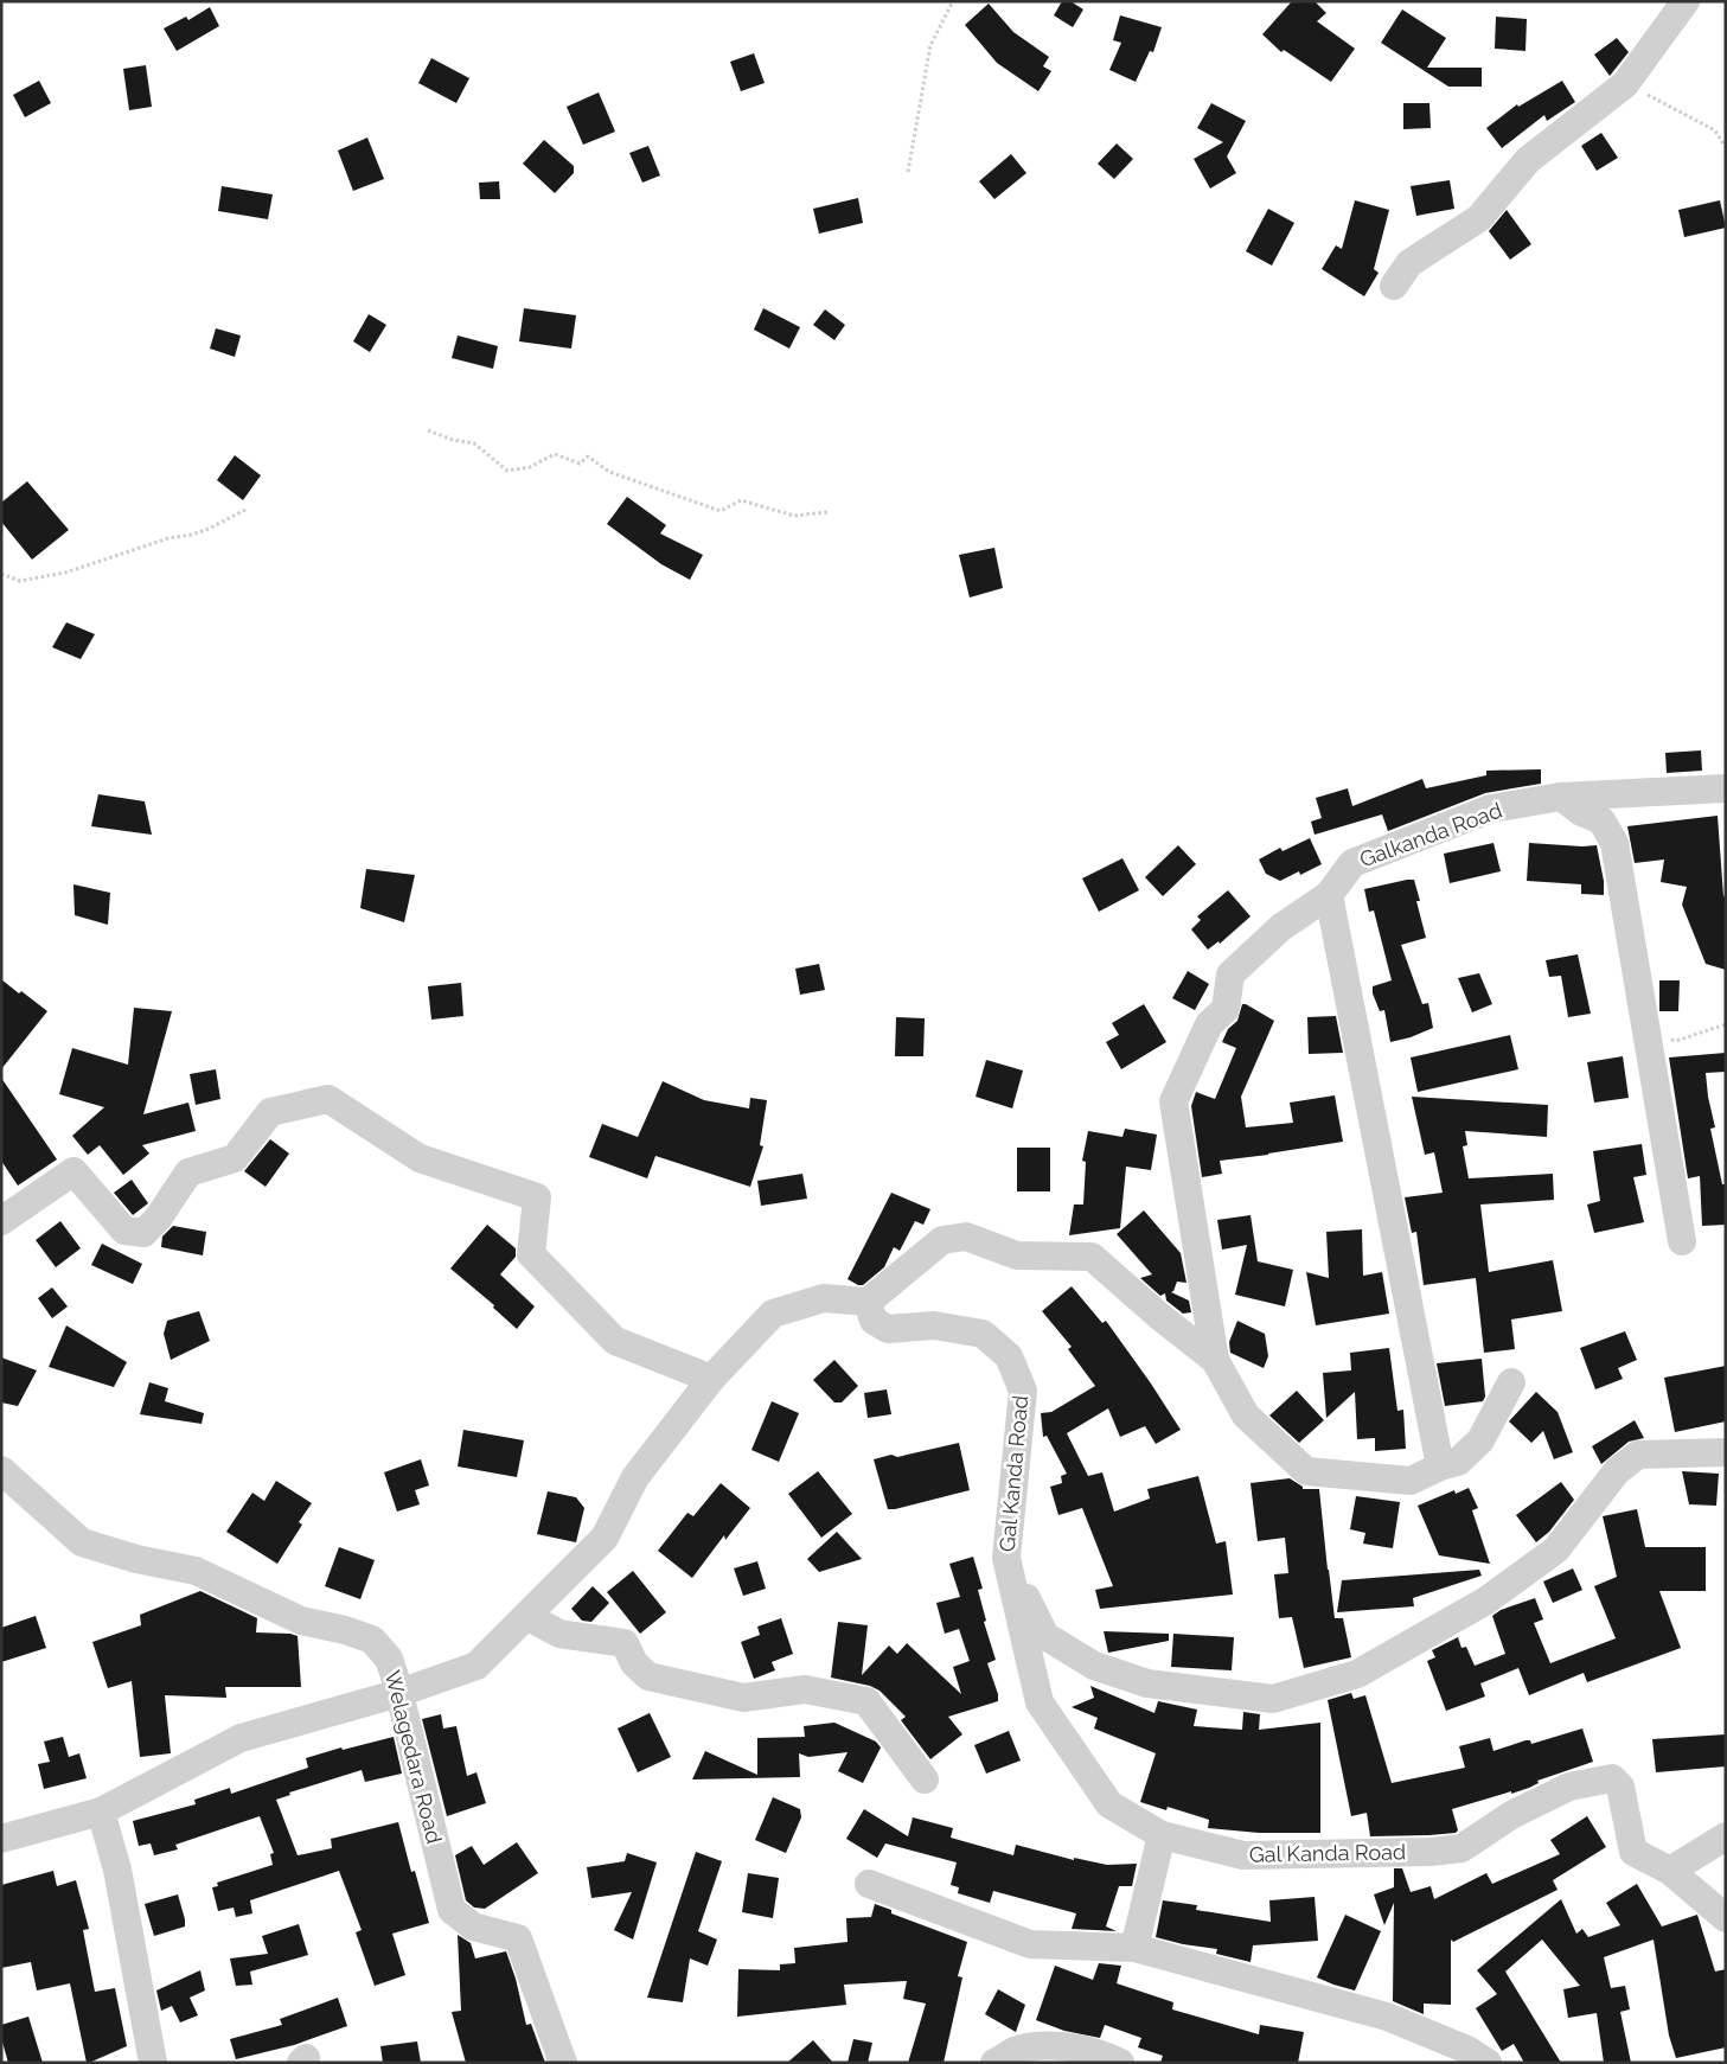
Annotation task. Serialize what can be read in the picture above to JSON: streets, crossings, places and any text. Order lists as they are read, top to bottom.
{
  "streets": {
    "street": ["Galkanda Road", "Gal Kanda Road", "Welagedara Road"]
  }
}
